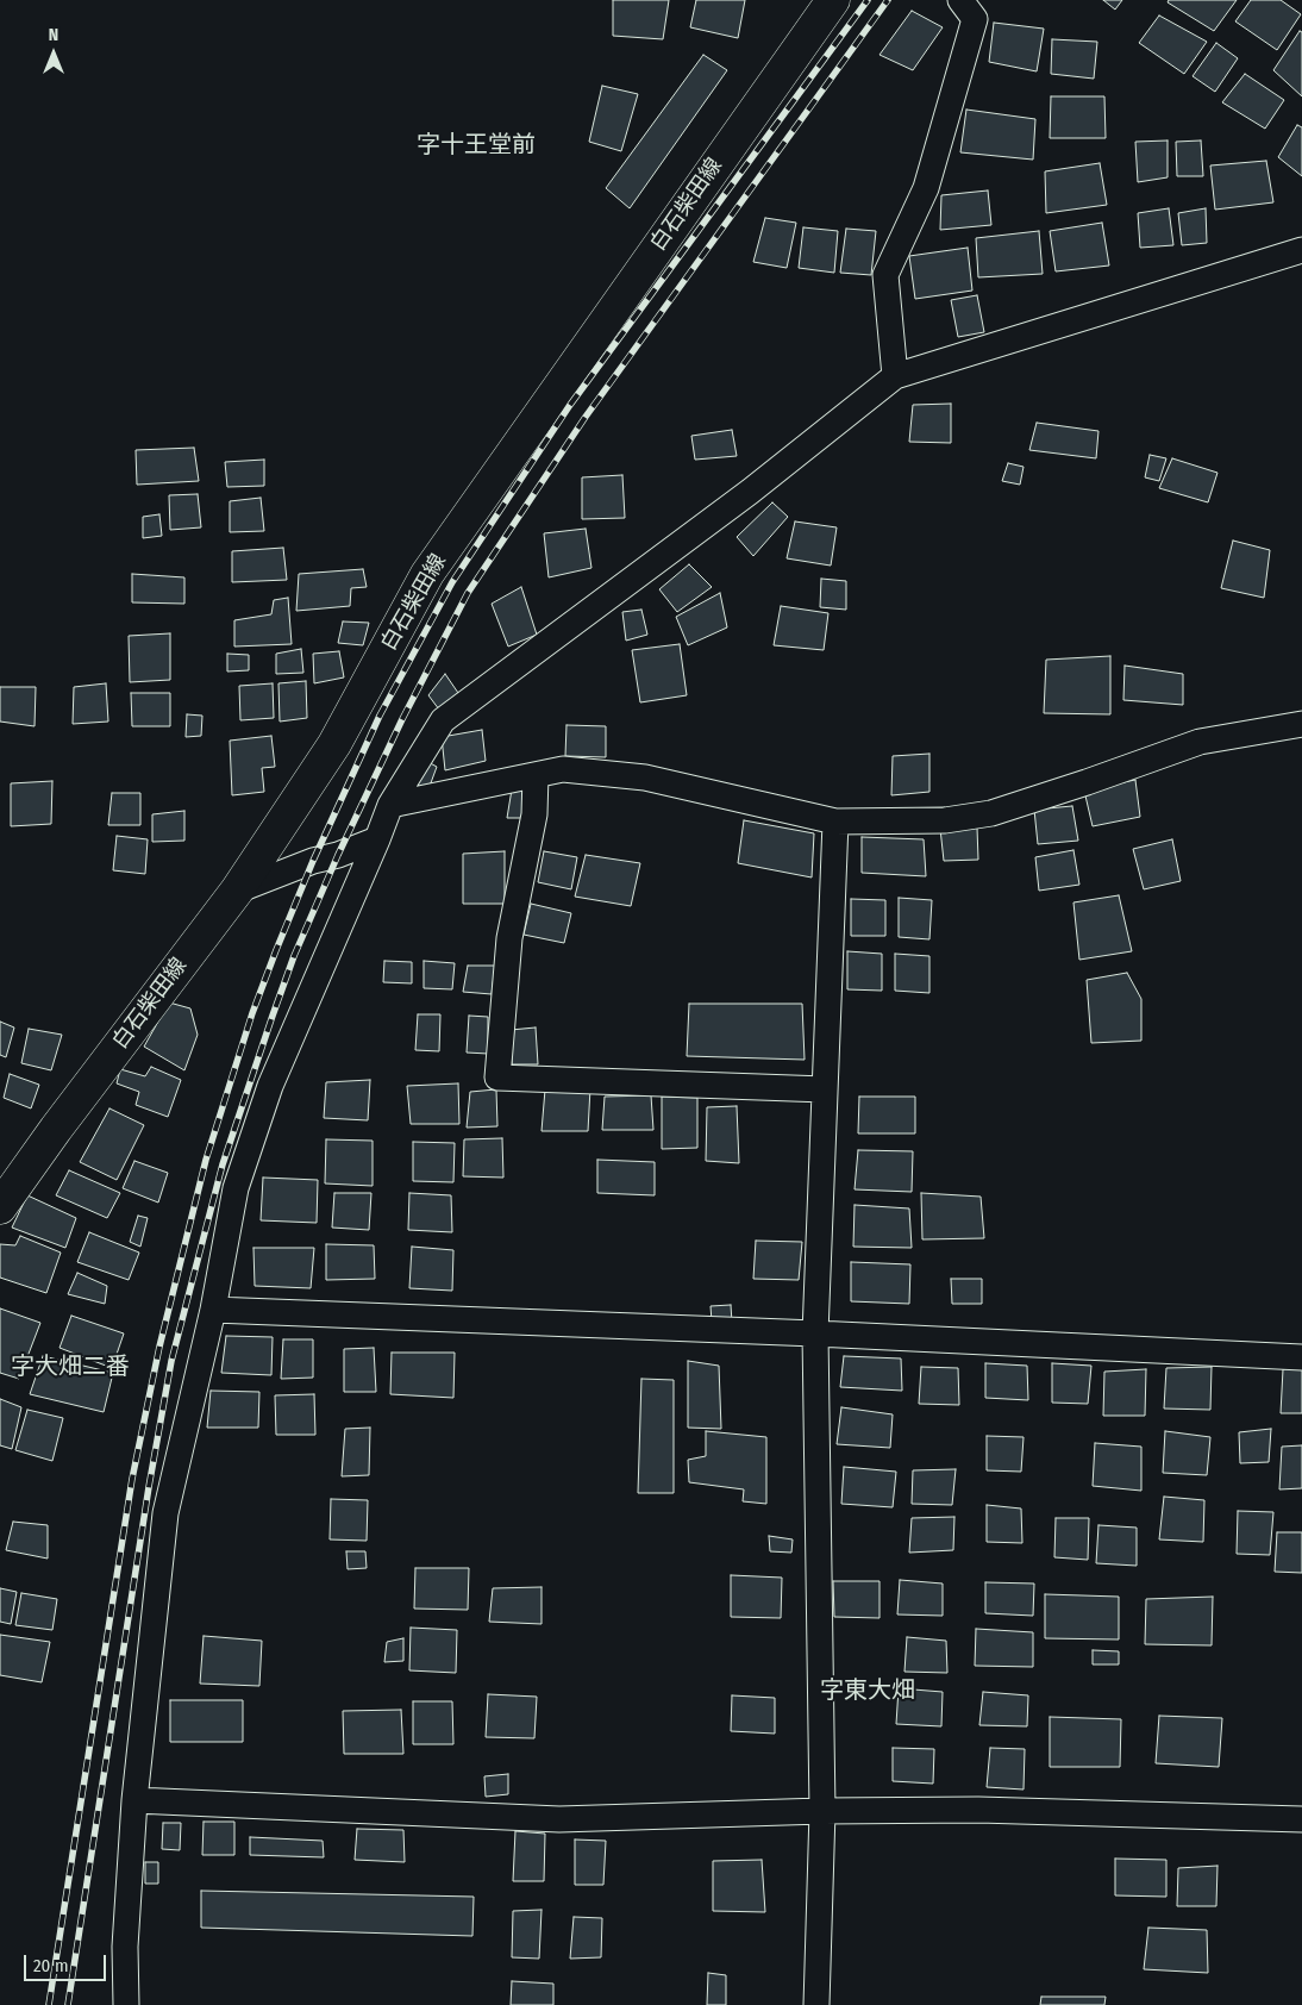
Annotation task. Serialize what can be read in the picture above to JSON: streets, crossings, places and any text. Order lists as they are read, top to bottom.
{
  "streets": {
    "main road": ["白石柴田線"]
  },
  "districts": ["字十王堂前", "字大畑二番", "字東大畑"],
  "scale_bar": "20 m",
  "north": "top"
}
